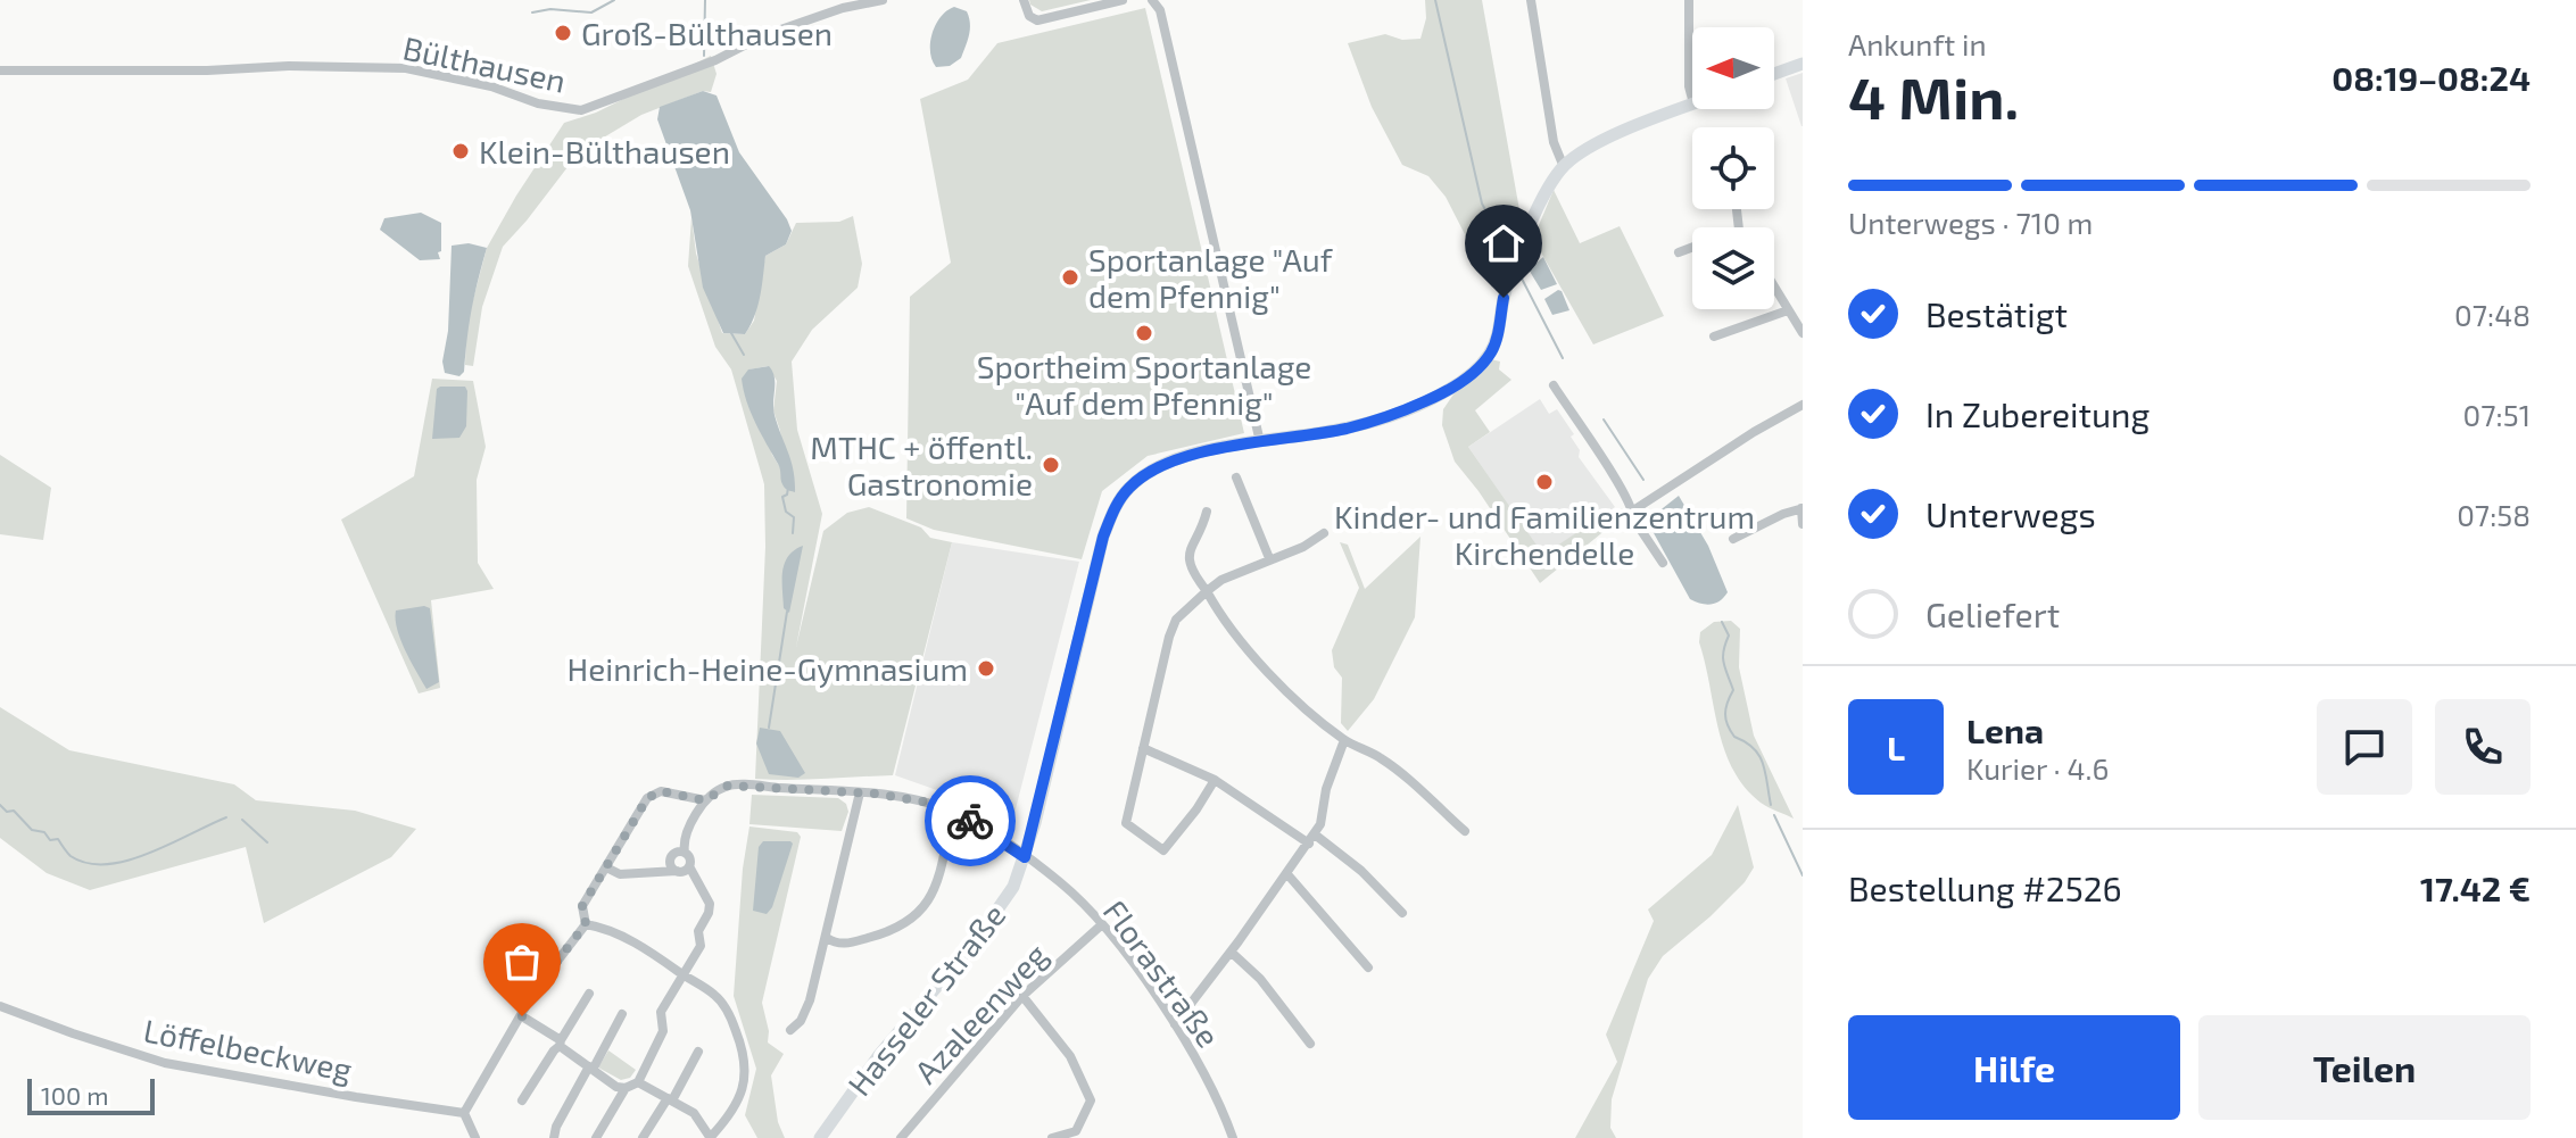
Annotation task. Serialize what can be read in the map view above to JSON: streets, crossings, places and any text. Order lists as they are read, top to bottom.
{
  "streets": {
    "main road": ["Hasseler Straße"],
    "street": [
      "Bülthausen",
      "Florastraße",
      "Azaleenweg",
      "Löffelbeckweg"
    ]
  },
  "crossings": [
    ["Florastraße", "Hasseler Straße"],
    ["Florastraße", "Azaleenweg"]
  ],
  "places": [
    "Groß-Bülthausen",
    "Klein-Bülthausen",
    "Sportanlage \"Auf dem Pfennig\"",
    "Sportheim Sportanlage \"Auf dem Pfennig\"",
    "MTHC + öffentl. Gastronomie",
    "Kinder- und Familienzentrum Kirchendelle",
    "Heinrich-Heine-Gymnasium"
  ],
  "scale_bar": "100 m",
  "north": "left",
  "page": {
    "heading": ["4 Min.", "Ankunft in", "08:19–08:24"],
    "panel": [
      "Lena",
      "Kurier · 4.6",
      "Bestellung #2526",
      "17.42 €"
    ],
    "bar": "Unterwegs · 710 m",
    "list": [
      ["Bestätigt", "07:48"],
      ["In Zubereitung", "07:51"],
      ["Unterwegs", "07:58"],
      "Geliefert"
    ],
    "round": "L",
    "buttons": ["Hilfe", "Teilen"],
    "scale": "100 m"
  }
}
